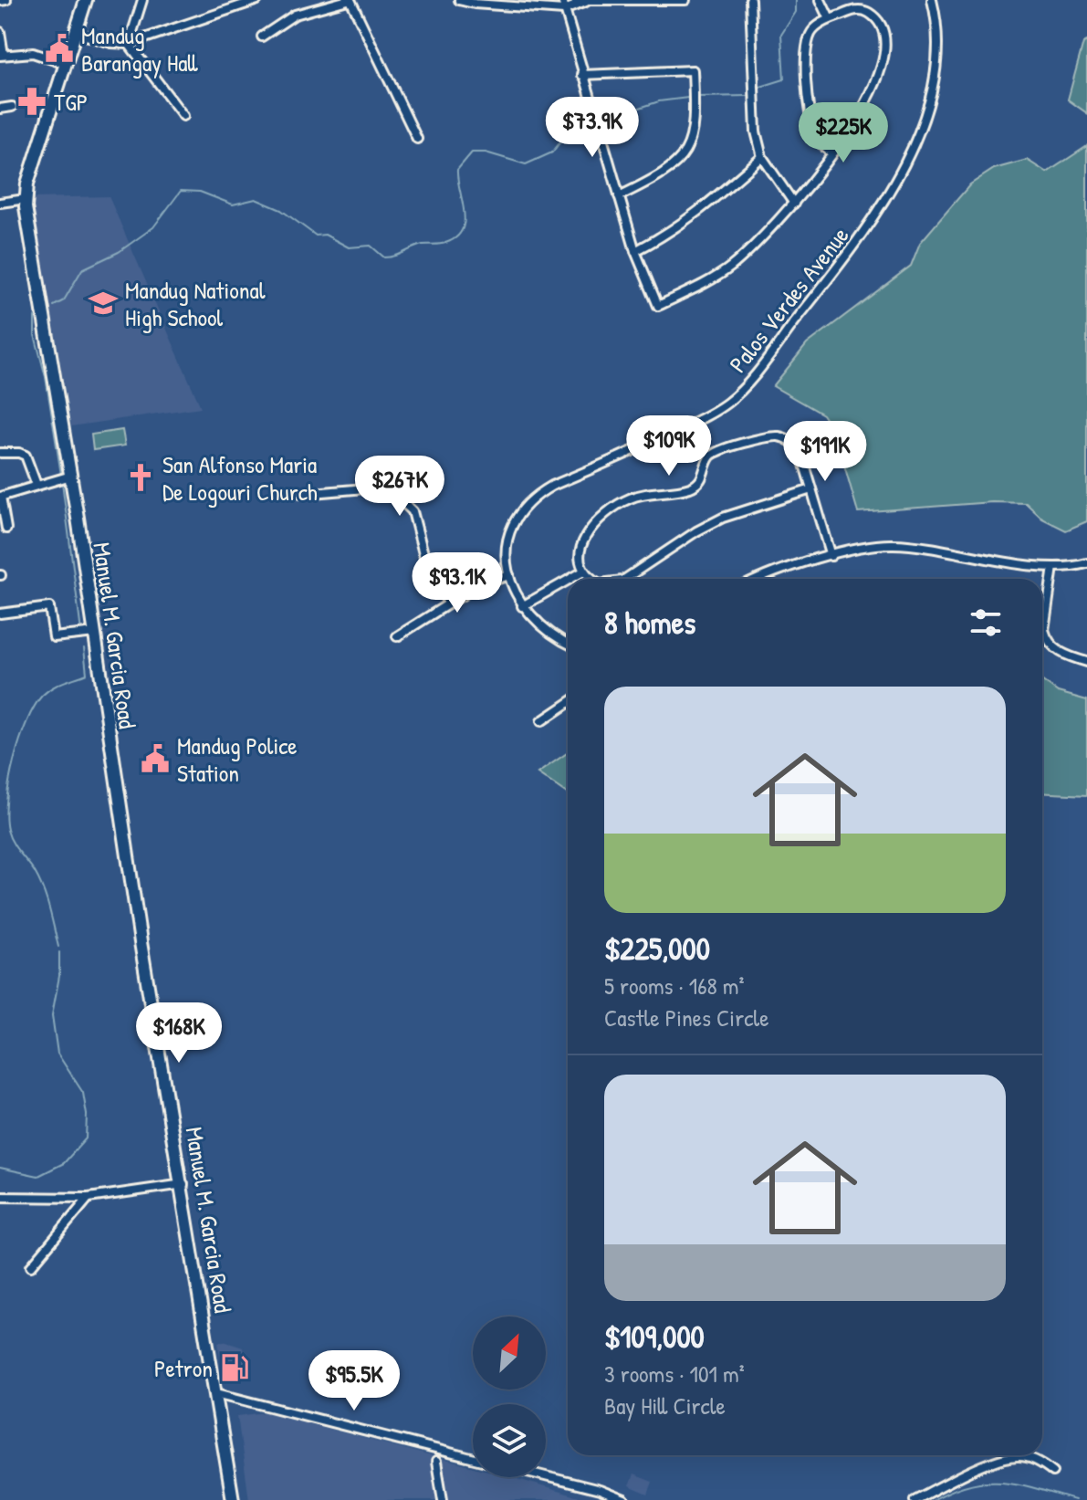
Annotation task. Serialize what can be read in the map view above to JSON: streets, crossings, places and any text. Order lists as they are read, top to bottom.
{
  "streets": {
    "main road": ["Manuel M. Garcia Road"],
    "street": ["Palos Verdes Avenue"]
  },
  "places": {
    "public building": ["Mandug Barangay Hall", "Mandug Police Station"],
    "pharmacy": ["TGP"],
    "school or university": ["Mandug National High School"],
    "church": ["San Alfonso Maria De Logouri Church"],
    "fuel station": ["Petron"]
  },
  "north": "top right",
  "page": {
    "price": [
      "$73.9K",
      "$225K",
      "$109K",
      "$191K",
      "$267K",
      "$93.1K",
      "$168K",
      "$95.5K"
    ],
    "heading": "8 homes",
    "list": [
      {
        "name": "$225,000",
        "note": "5 rooms · 168 m² · Castle Pines Circle"
      },
      {
        "name": "$109,000",
        "note": "3 rooms · 101 m² · Bay Hill Circle"
      }
    ]
  }
}
